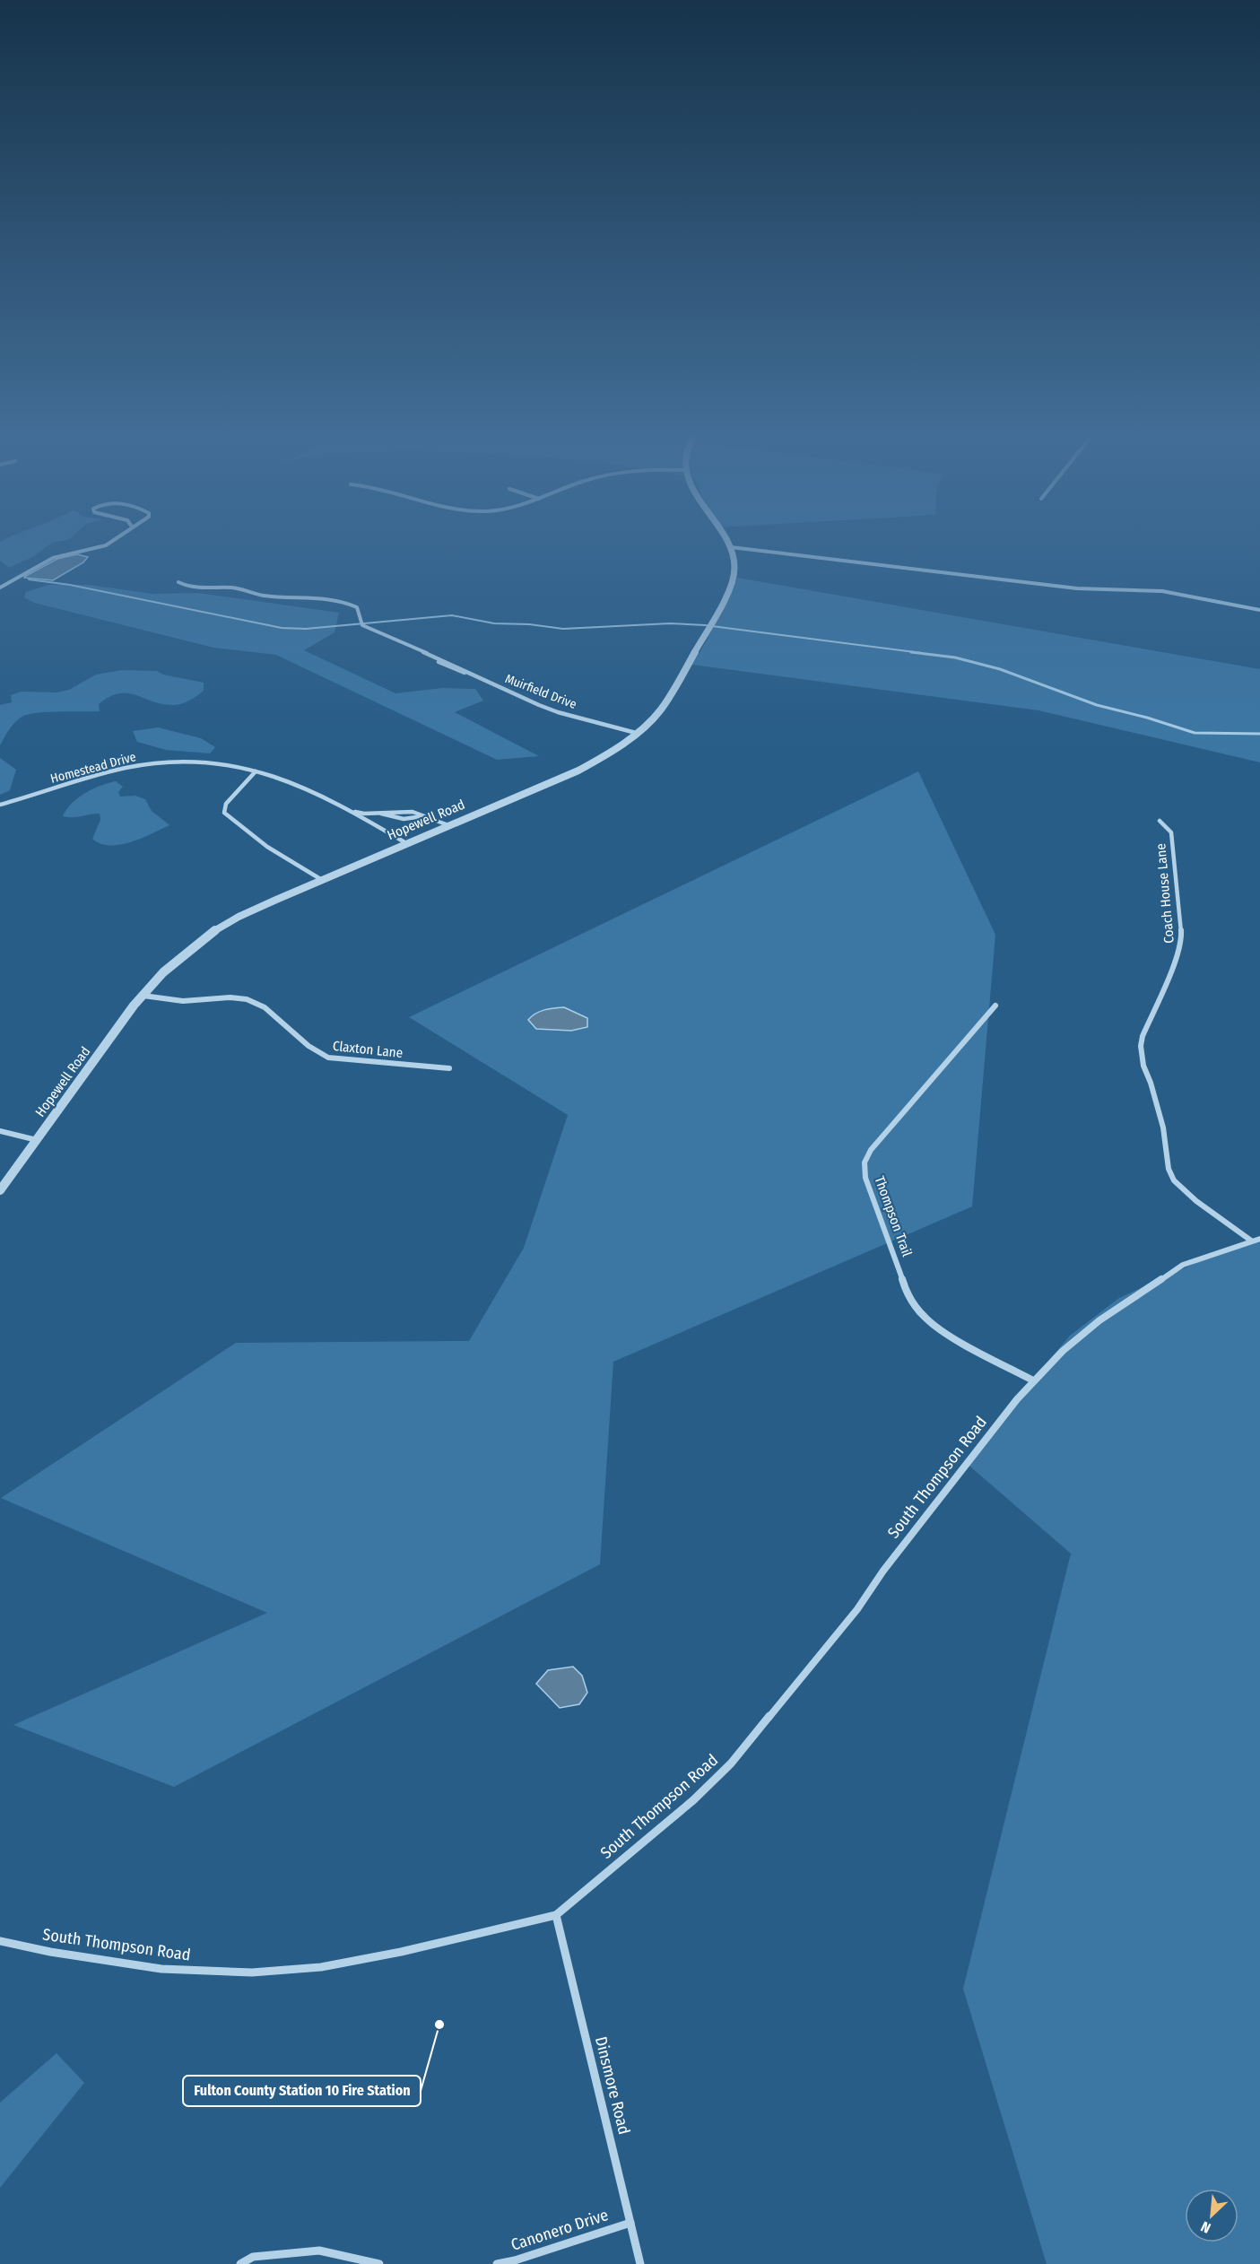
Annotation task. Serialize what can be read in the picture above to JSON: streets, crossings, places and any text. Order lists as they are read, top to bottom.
{
  "streets": {
    "street": [
      "Muirfield Drive",
      "Homestead Drive",
      "Hopewell Road",
      "Coach House Lane",
      "Claxton Lane",
      "Thompson Trail",
      "South Thompson Road",
      "Dinsmore Road",
      "Canonero Drive"
    ]
  },
  "crossings": [
    ["Muirfield Drive", "Hopewell Road"],
    ["Homestead Drive", "Hopewell Road"],
    ["Hopewell Road", "Claxton Lane"],
    ["Coach House Lane", "South Thompson Road"],
    ["Thompson Trail", "South Thompson Road"],
    ["South Thompson Road", "Dinsmore Road"],
    ["Dinsmore Road", "Canonero Drive"]
  ],
  "places": ["Fulton County Station 10 Fire Station"],
  "north": "bottom left"
}
